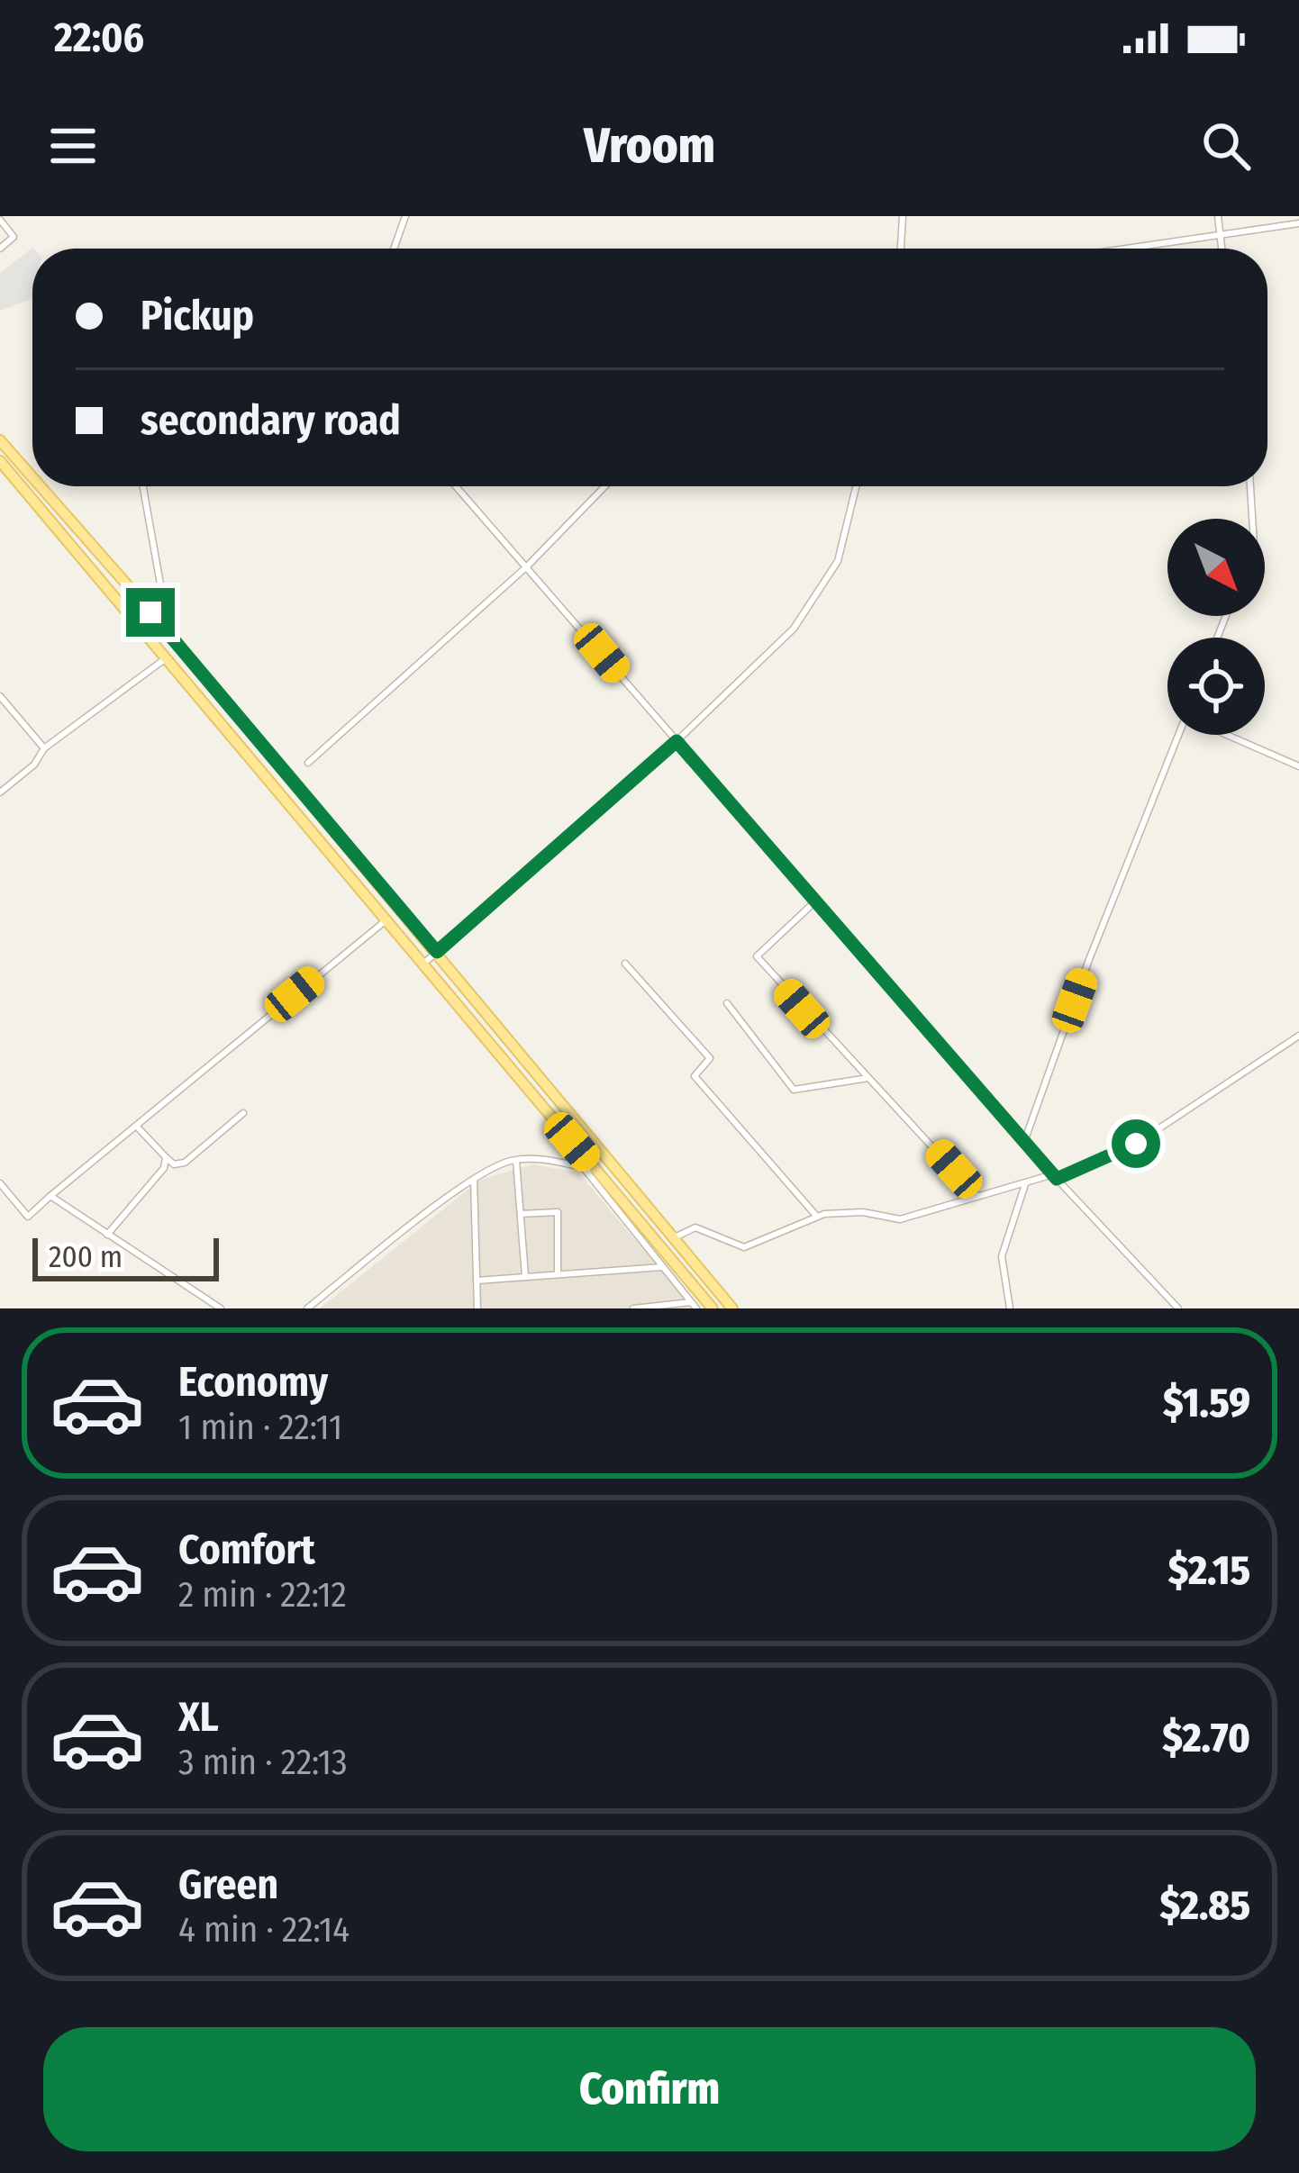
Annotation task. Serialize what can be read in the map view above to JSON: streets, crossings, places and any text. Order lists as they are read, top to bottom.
{
  "scale_bar": "200 m",
  "north": "bottom right",
  "page": {
    "status": "22:06",
    "header": "Vroom",
    "banner": ["Pickup", "secondary road"],
    "scale": "200 m",
    "list": [
      {
        "name": "Economy",
        "note": "1 min · 22:11",
        "value": "$1.59"
      },
      {
        "name": "Comfort",
        "note": "2 min · 22:12",
        "value": "$2.15"
      },
      {
        "name": "XL",
        "note": "3 min · 22:13",
        "value": "$2.70"
      },
      {
        "name": "Green",
        "note": "4 min · 22:14",
        "value": "$2.85"
      }
    ],
    "buttons": "Confirm"
  }
}
